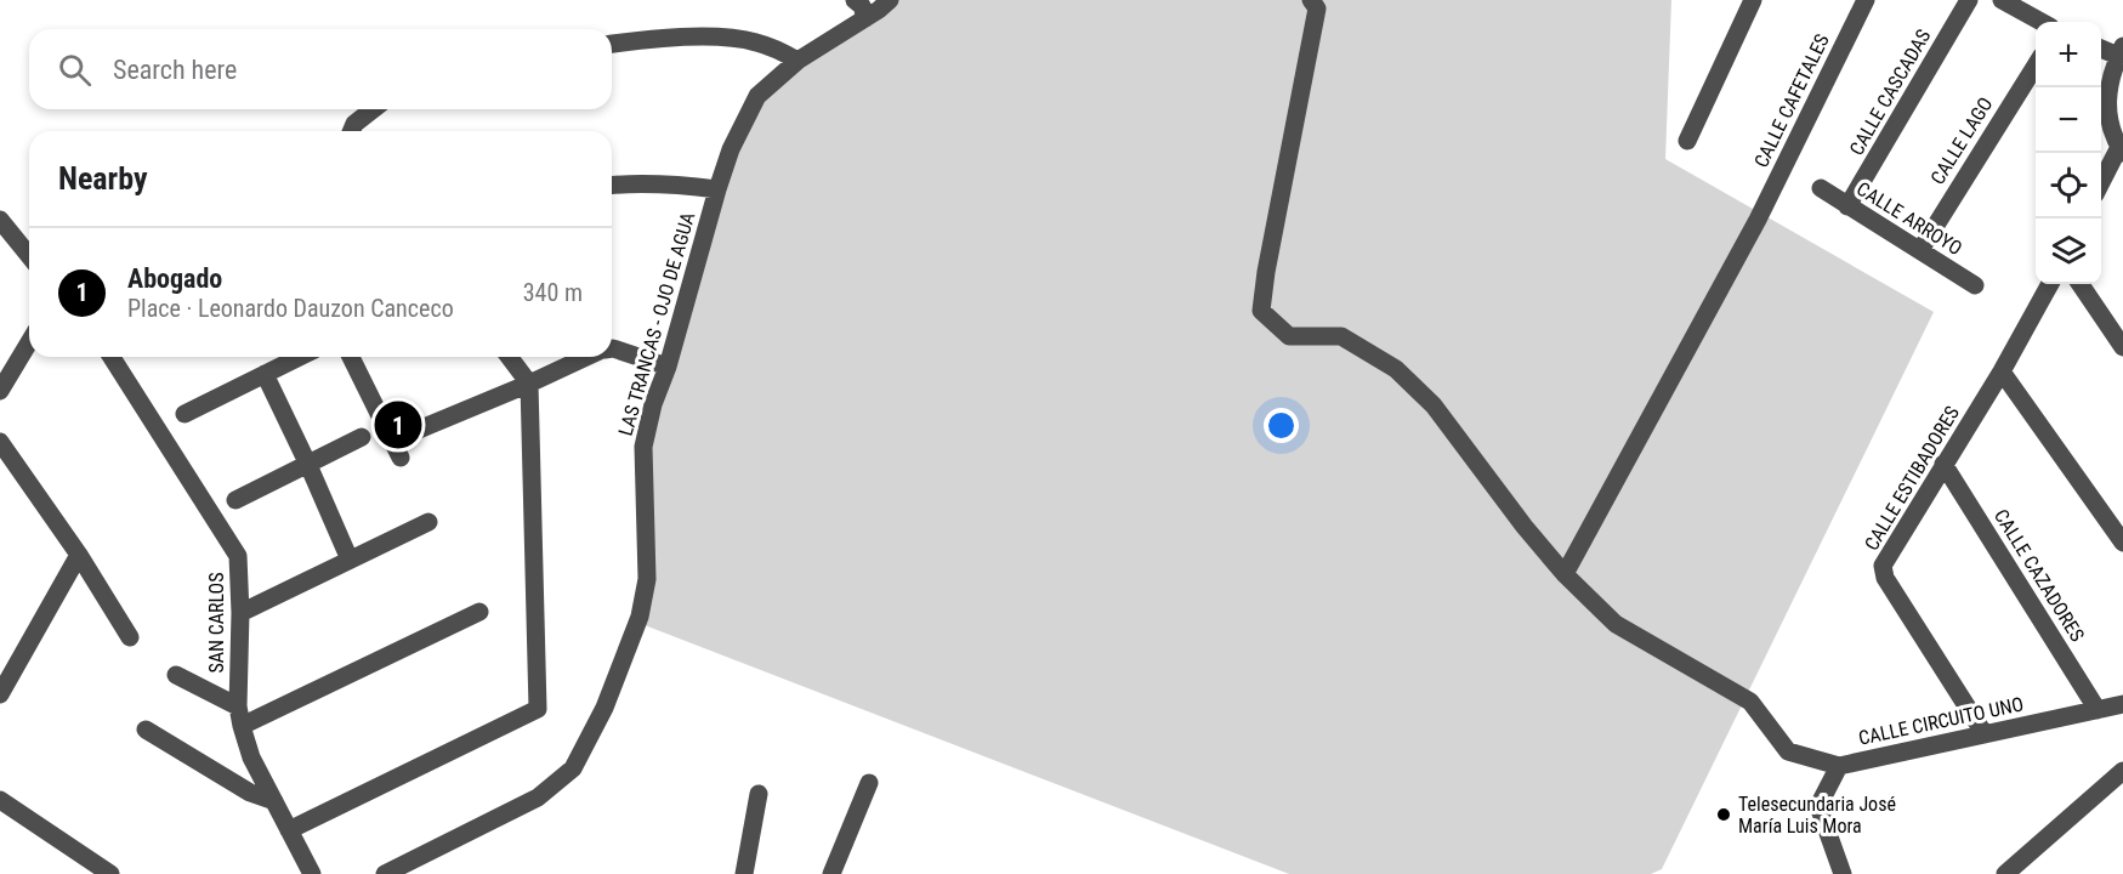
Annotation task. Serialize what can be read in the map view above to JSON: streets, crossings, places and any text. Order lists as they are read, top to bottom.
{
  "streets": {
    "street": [
      "CALLE CASCADAS",
      "CALLE CAFETALES",
      "CALLE LAGO",
      "CALLE ARROYO",
      "LAS TRANCAS - OJO DE AGUA",
      "CALLE ESTIBADORES",
      "CALLE CAZADORES",
      "SAN CARLOS",
      "CALLE CIRCUITO UNO"
    ]
  },
  "crossings": [
    ["CALLE CASCADAS", "CALLE ARROYO"],
    ["CALLE LAGO", "CALLE ARROYO"],
    ["CALLE ESTIBADORES", "CALLE CAZADORES"],
    ["CALLE ESTIBADORES", "CALLE CIRCUITO UNO"],
    ["CALLE CAZADORES", "CALLE CIRCUITO UNO"]
  ],
  "places": ["Telesecundaria José María Luis Mora"],
  "page": {
    "map_buttons": ["+", "−"],
    "search": "Search here",
    "heading": "Nearby",
    "list": [
      {
        "mark": "1",
        "name": "Abogado",
        "note": "Place · Leonardo Dauzon Canceco",
        "value": "340 m"
      }
    ],
    "pins": "1"
  }
}
